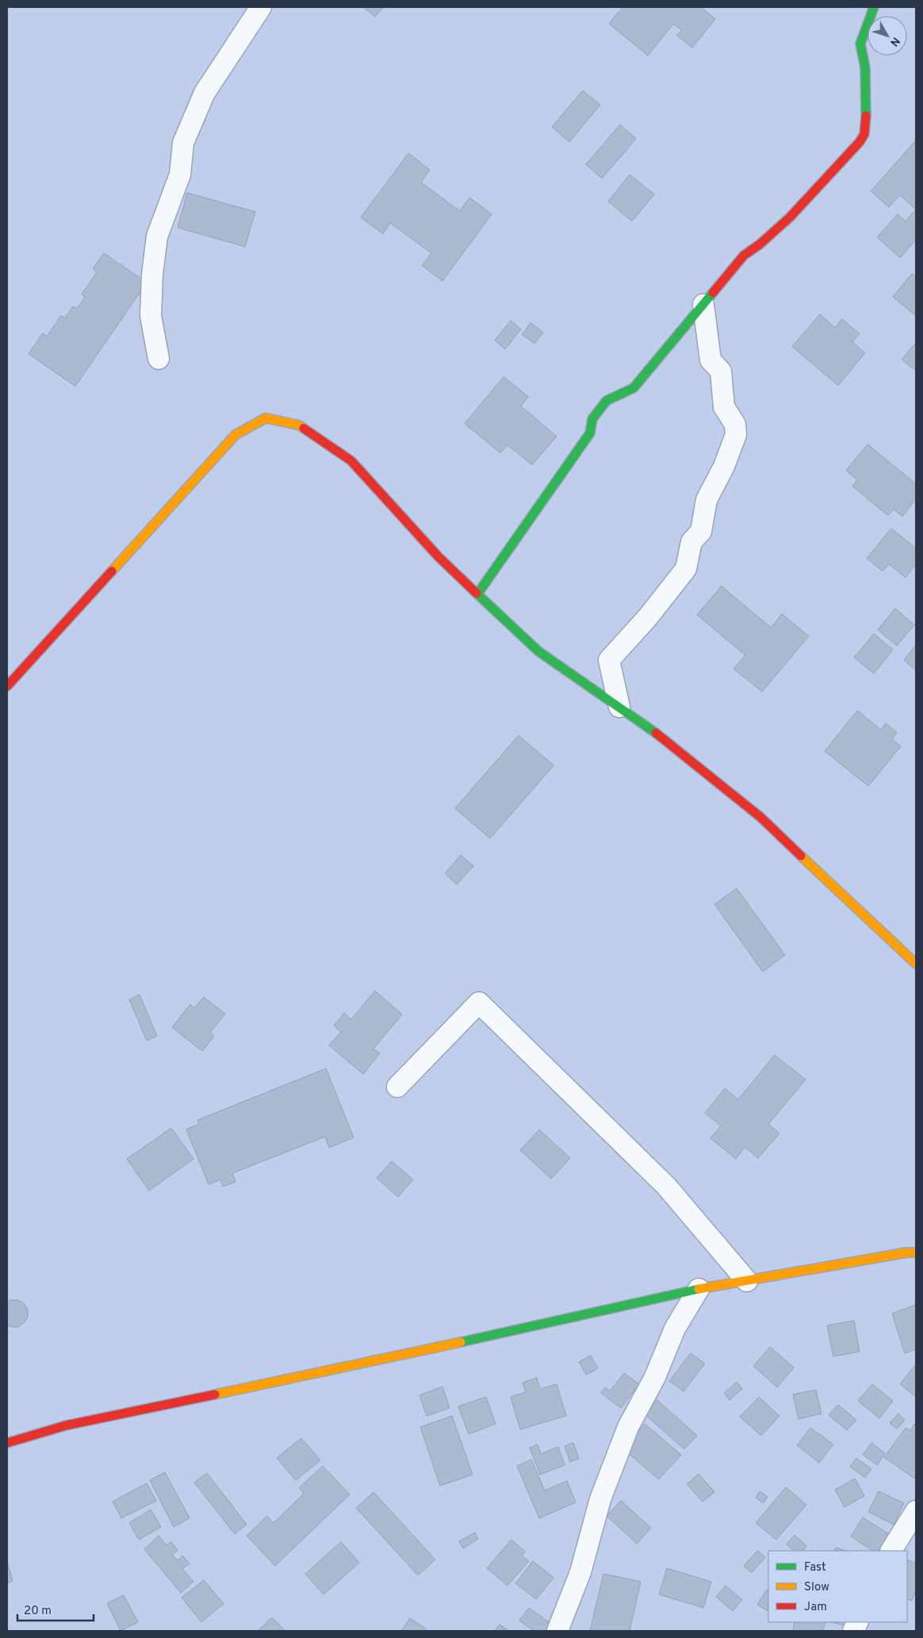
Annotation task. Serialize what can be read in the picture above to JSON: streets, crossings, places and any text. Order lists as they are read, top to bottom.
{
  "legend": ["Fast", "Slow", "Jam"],
  "scale_bar": "20 m",
  "north": "bottom right"
}
